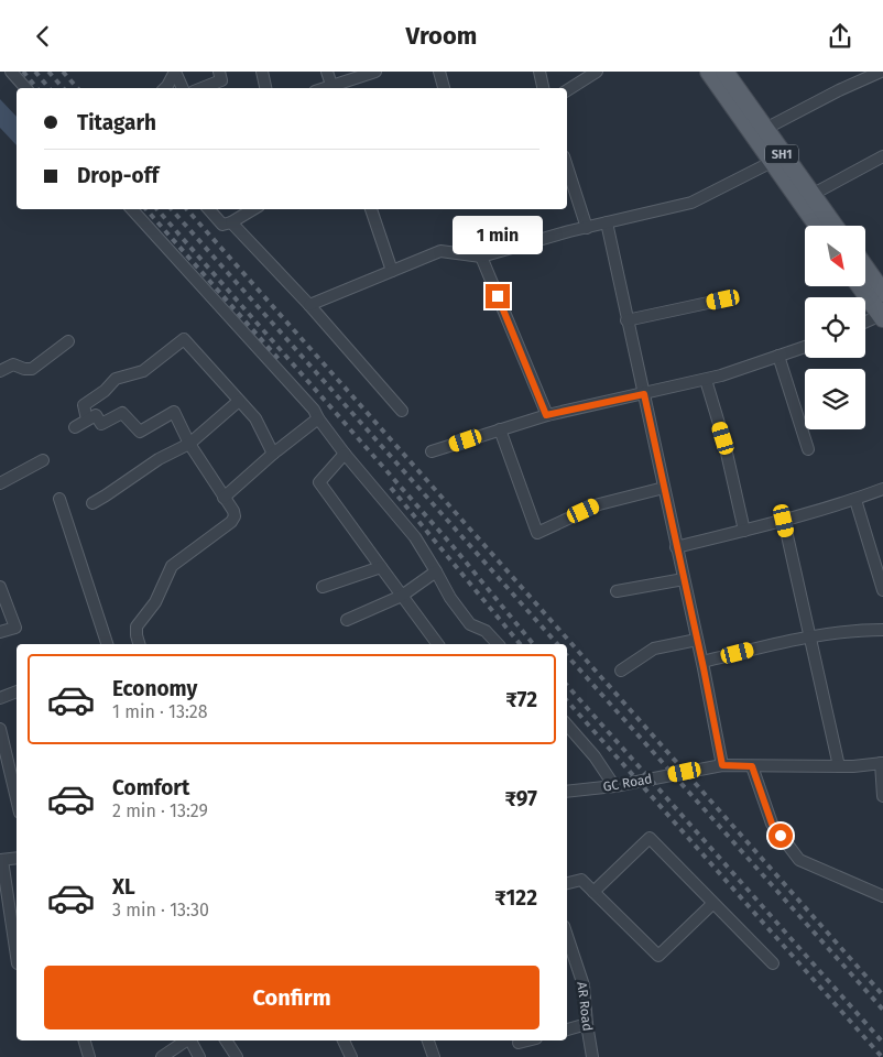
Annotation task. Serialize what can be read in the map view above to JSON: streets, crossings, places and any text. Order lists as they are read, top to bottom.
{
  "streets": {
    "main road": ["SH1"],
    "street": ["GC Road", "AR Road"]
  },
  "north": "bottom right",
  "page": {
    "header": "Vroom",
    "banner": ["Titagarh", "Drop-off"],
    "bubble": "1 min",
    "list": [
      {
        "name": "Economy",
        "note": "1 min · 13:28",
        "value": "₹72"
      },
      {
        "name": "Comfort",
        "note": "2 min · 13:29",
        "value": "₹97"
      },
      {
        "name": "XL",
        "note": "3 min · 13:30",
        "value": "₹122"
      }
    ],
    "buttons": "Confirm"
  }
}
